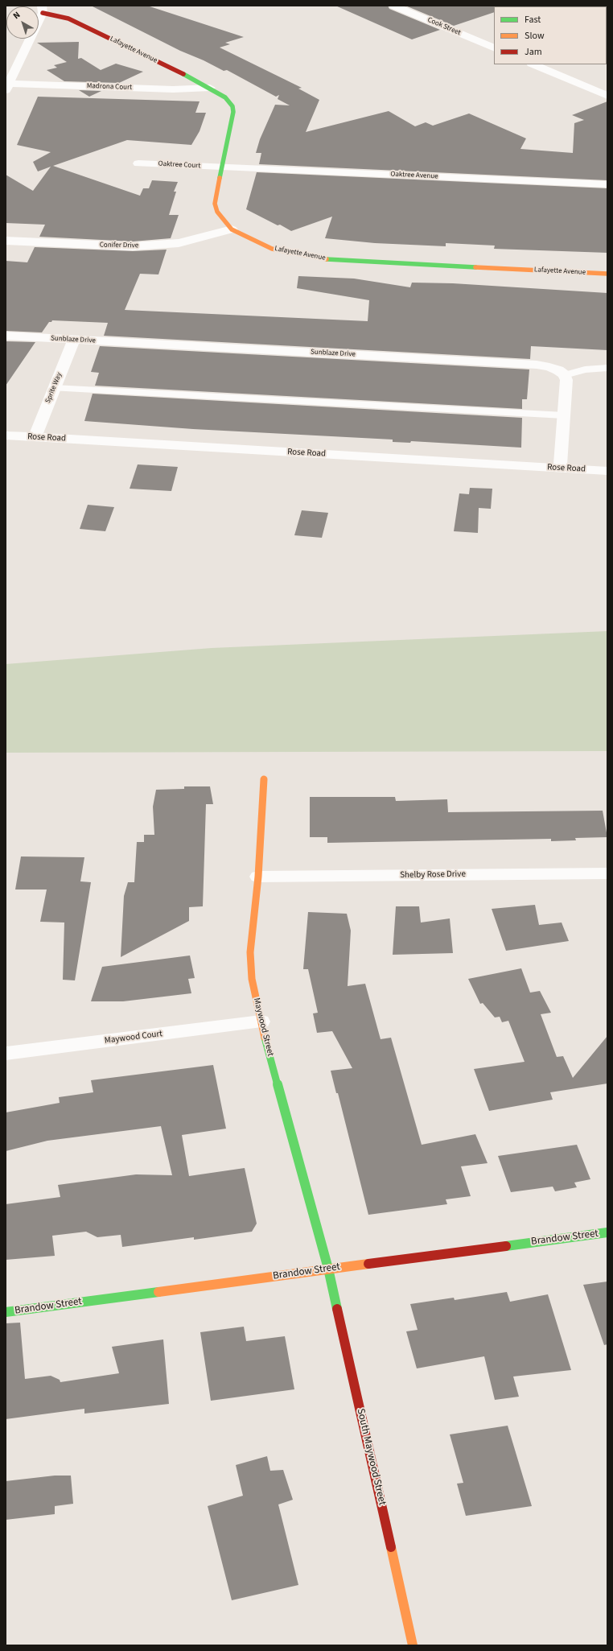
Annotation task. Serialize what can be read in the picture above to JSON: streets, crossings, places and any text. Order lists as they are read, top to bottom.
{
  "streets": {
    "street": [
      "Cook Street",
      "Lafayette Avenue",
      "Madrona Court",
      "Oaktree Court",
      "Oaktree Avenue",
      "Conifer Drive",
      "Sunblaze Drive",
      "Sprite Way",
      "Rose Road",
      "Shelby Rose Drive",
      "Maywood Street",
      "Maywood Court",
      "Brandow Street",
      "South Maywood Street"
    ]
  },
  "crossings": [
    ["Lafayette Avenue", "Madrona Court"],
    ["Lafayette Avenue", "Oaktree Court"],
    ["Lafayette Avenue", "Oaktree Avenue"],
    ["Lafayette Avenue", "Conifer Drive"],
    ["Oaktree Court", "Oaktree Avenue"],
    ["Sunblaze Drive", "Sprite Way"],
    ["Sprite Way", "Rose Road"],
    ["Shelby Rose Drive", "Maywood Street"],
    ["Maywood Street", "Maywood Court"],
    ["Maywood Street", "Brandow Street"],
    ["Maywood Street", "South Maywood Street"],
    ["Brandow Street", "South Maywood Street"]
  ],
  "legend": ["Fast", "Slow", "Jam"],
  "north": "top left"
}
